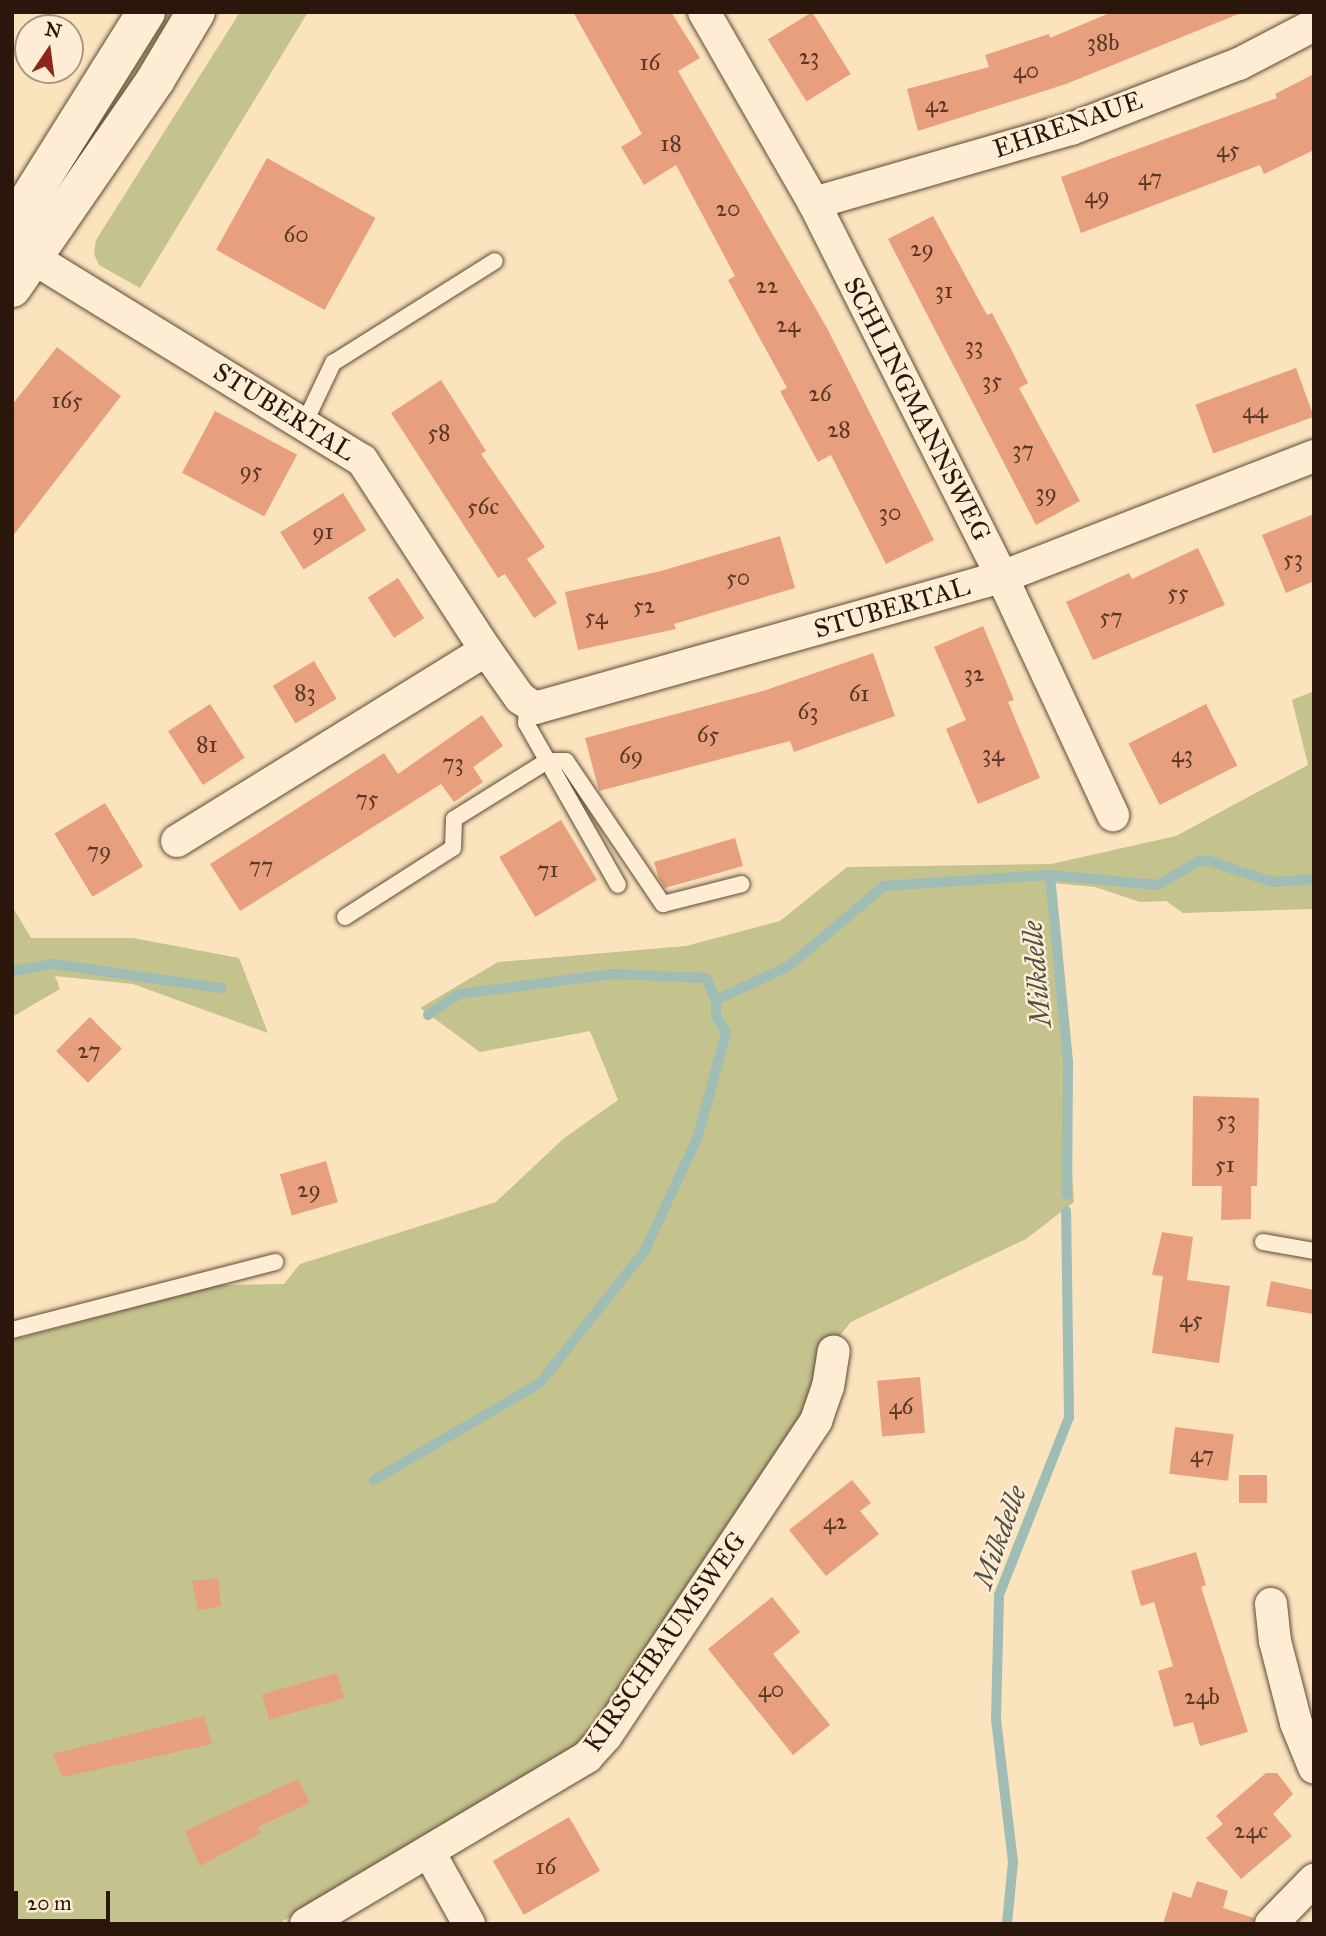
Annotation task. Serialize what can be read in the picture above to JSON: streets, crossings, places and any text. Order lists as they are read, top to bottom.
{
  "streets": {
    "street": [
      "EHRENAUE",
      "SCHLINGMANNSWEG",
      "STUBERTAL",
      "KIRSCHBAUMSWEG"
    ]
  },
  "crossings": [
    ["EHRENAUE", "SCHLINGMANNSWEG"],
    ["SCHLINGMANNSWEG", "STUBERTAL"]
  ],
  "water": ["Milkdelle"],
  "house_numbers": [
    "38b",
    "23",
    "16",
    "40",
    "42",
    "18",
    "45",
    "47",
    "49",
    "20",
    "60",
    "29",
    "22",
    "31",
    "24",
    "33",
    "35",
    "26",
    "165",
    "44",
    "28",
    "58",
    "37",
    "95",
    "39",
    "56c",
    "30",
    "91",
    "53",
    "50",
    "55",
    "52",
    "54",
    "57",
    "32",
    "83",
    "61",
    "63",
    "65",
    "81",
    "34",
    "43",
    "69",
    "73",
    "75",
    "79",
    "77",
    "71",
    "27",
    "53",
    "51",
    "29",
    "45",
    "46",
    "47",
    "42",
    "40",
    "24b",
    "24c",
    "16"
  ],
  "scale_bar": "20 m",
  "north": "top"
}
